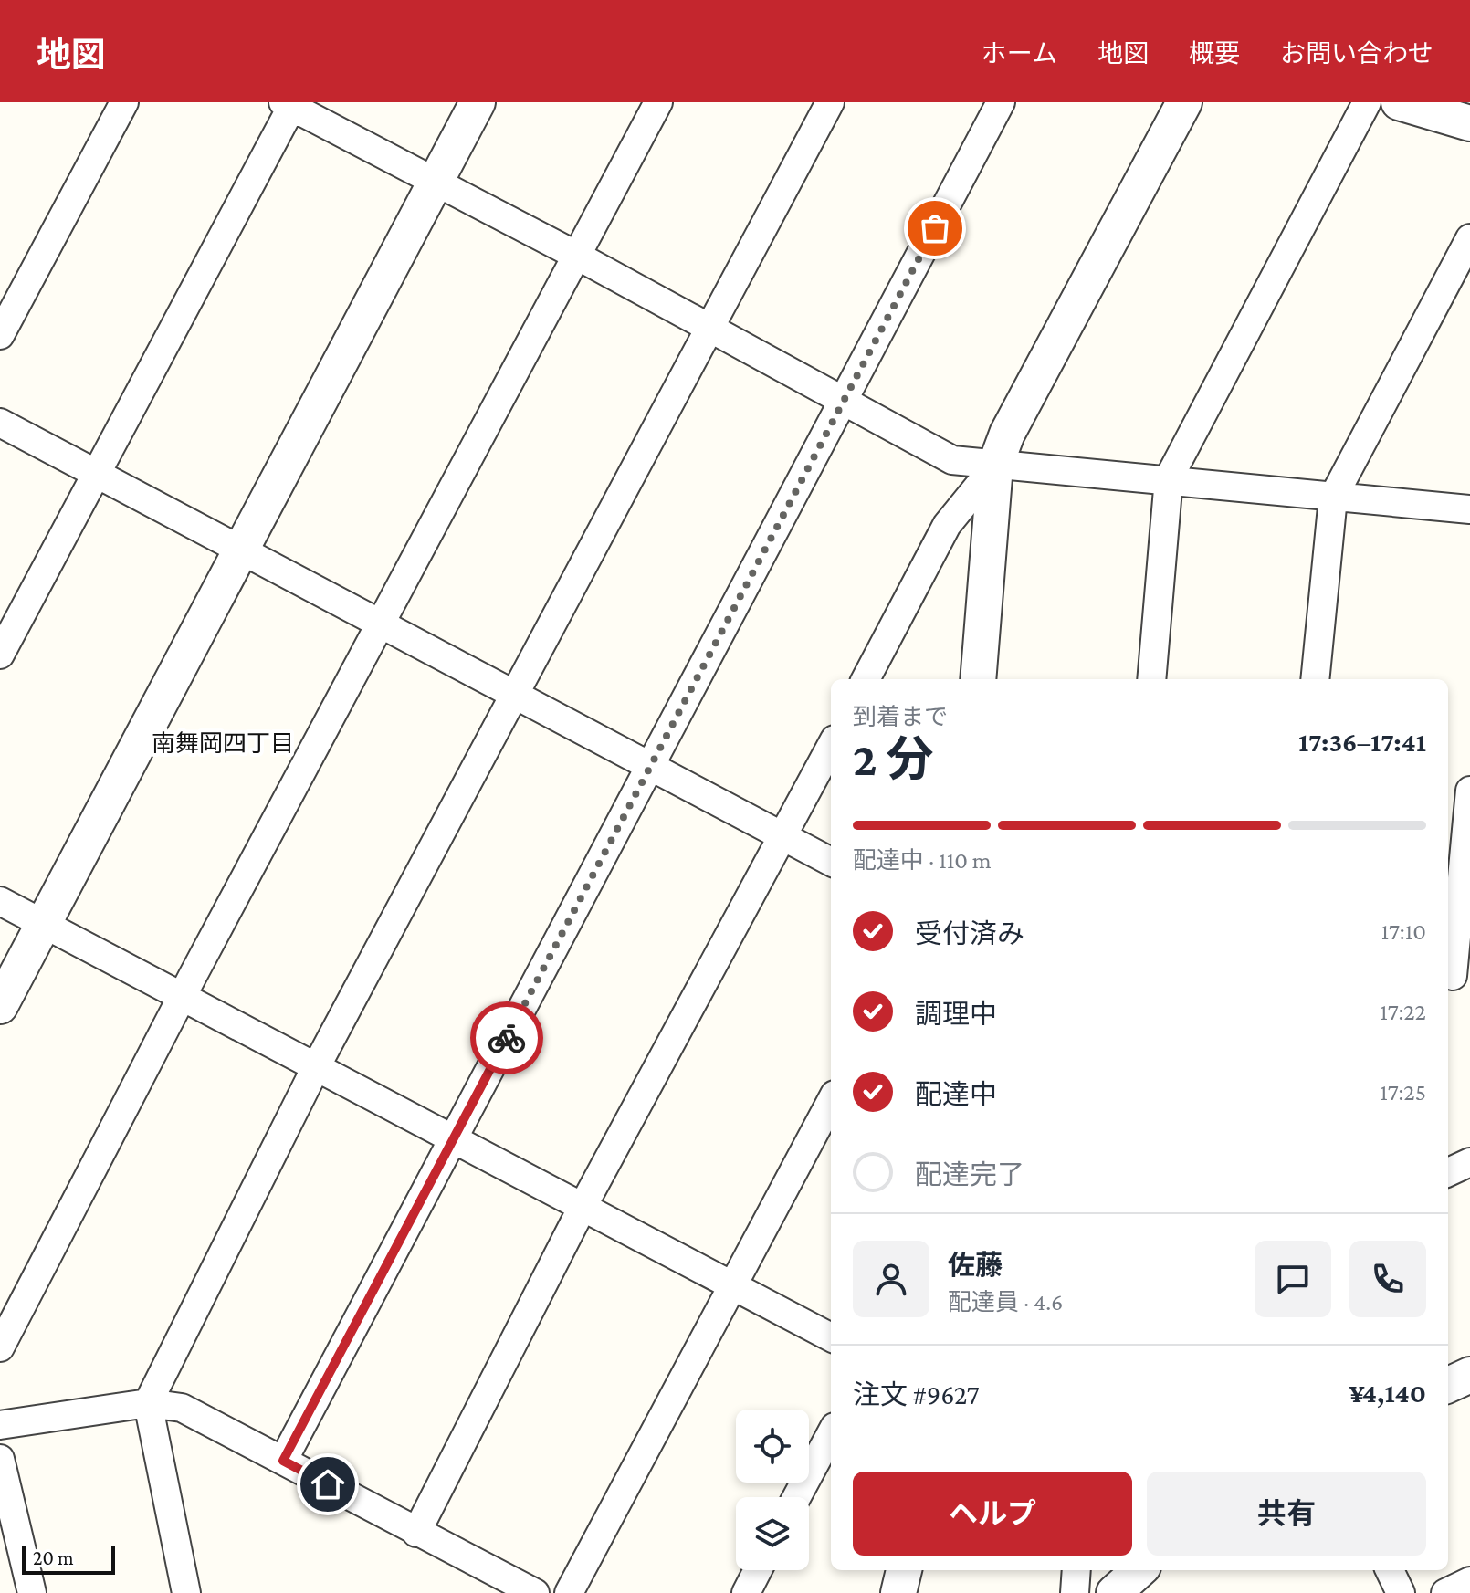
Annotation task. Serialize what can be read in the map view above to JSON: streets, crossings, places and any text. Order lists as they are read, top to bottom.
{
  "districts": ["南舞岡四丁目"],
  "scale_bar": "20 m",
  "page": {
    "header": "地図",
    "nav": [
      "ホーム",
      "地図",
      "概要",
      "お問い合わせ"
    ],
    "heading": ["2 分", "到着まで", "17:36–17:41"],
    "panel": [
      "佐藤",
      "配達員 · 4.6",
      "注文 #9627",
      "¥4,140"
    ],
    "bar": "配達中 · 110 m",
    "list": [
      ["受付済み", "17:10"],
      ["調理中", "17:22"],
      ["配達中", "17:25"],
      "配達完了"
    ],
    "buttons": ["ヘルプ", "共有"],
    "scale": "20 m"
  }
}
